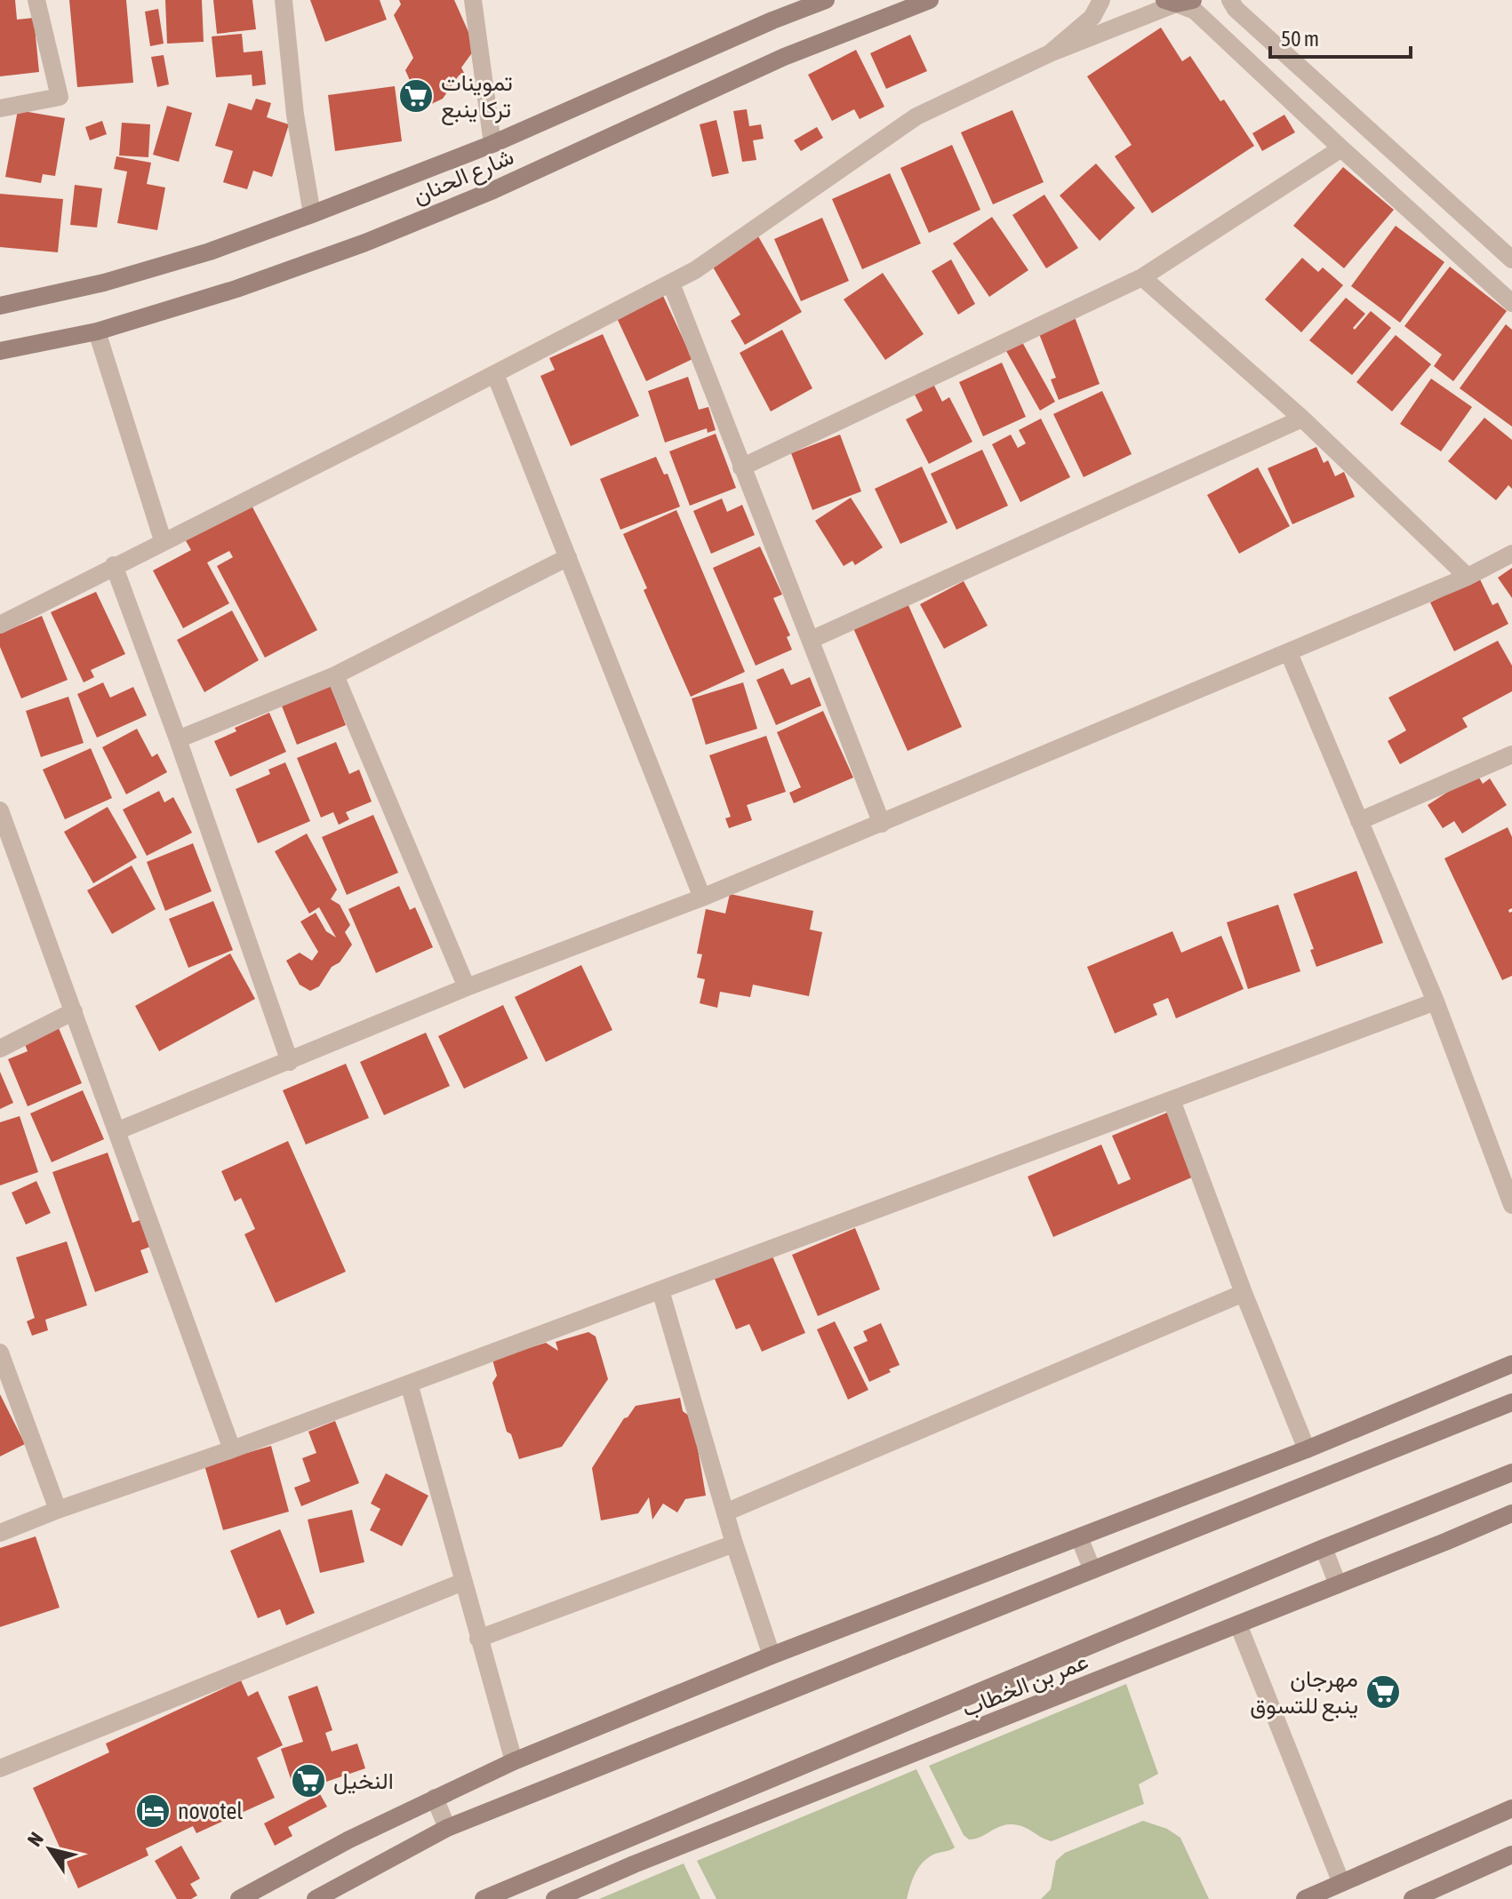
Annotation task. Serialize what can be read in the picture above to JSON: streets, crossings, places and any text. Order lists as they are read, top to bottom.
{
  "streets": {
    "main road": ["شارع الحنان", "عمر بن الخطاب"]
  },
  "places": {
    "supermarket": ["تموينات تركا ينبع", "مهرجان ينبع للتسوق", "النخيل"],
    "hotel": ["novotel"]
  },
  "scale_bar": "50 m",
  "north": "top left"
}
